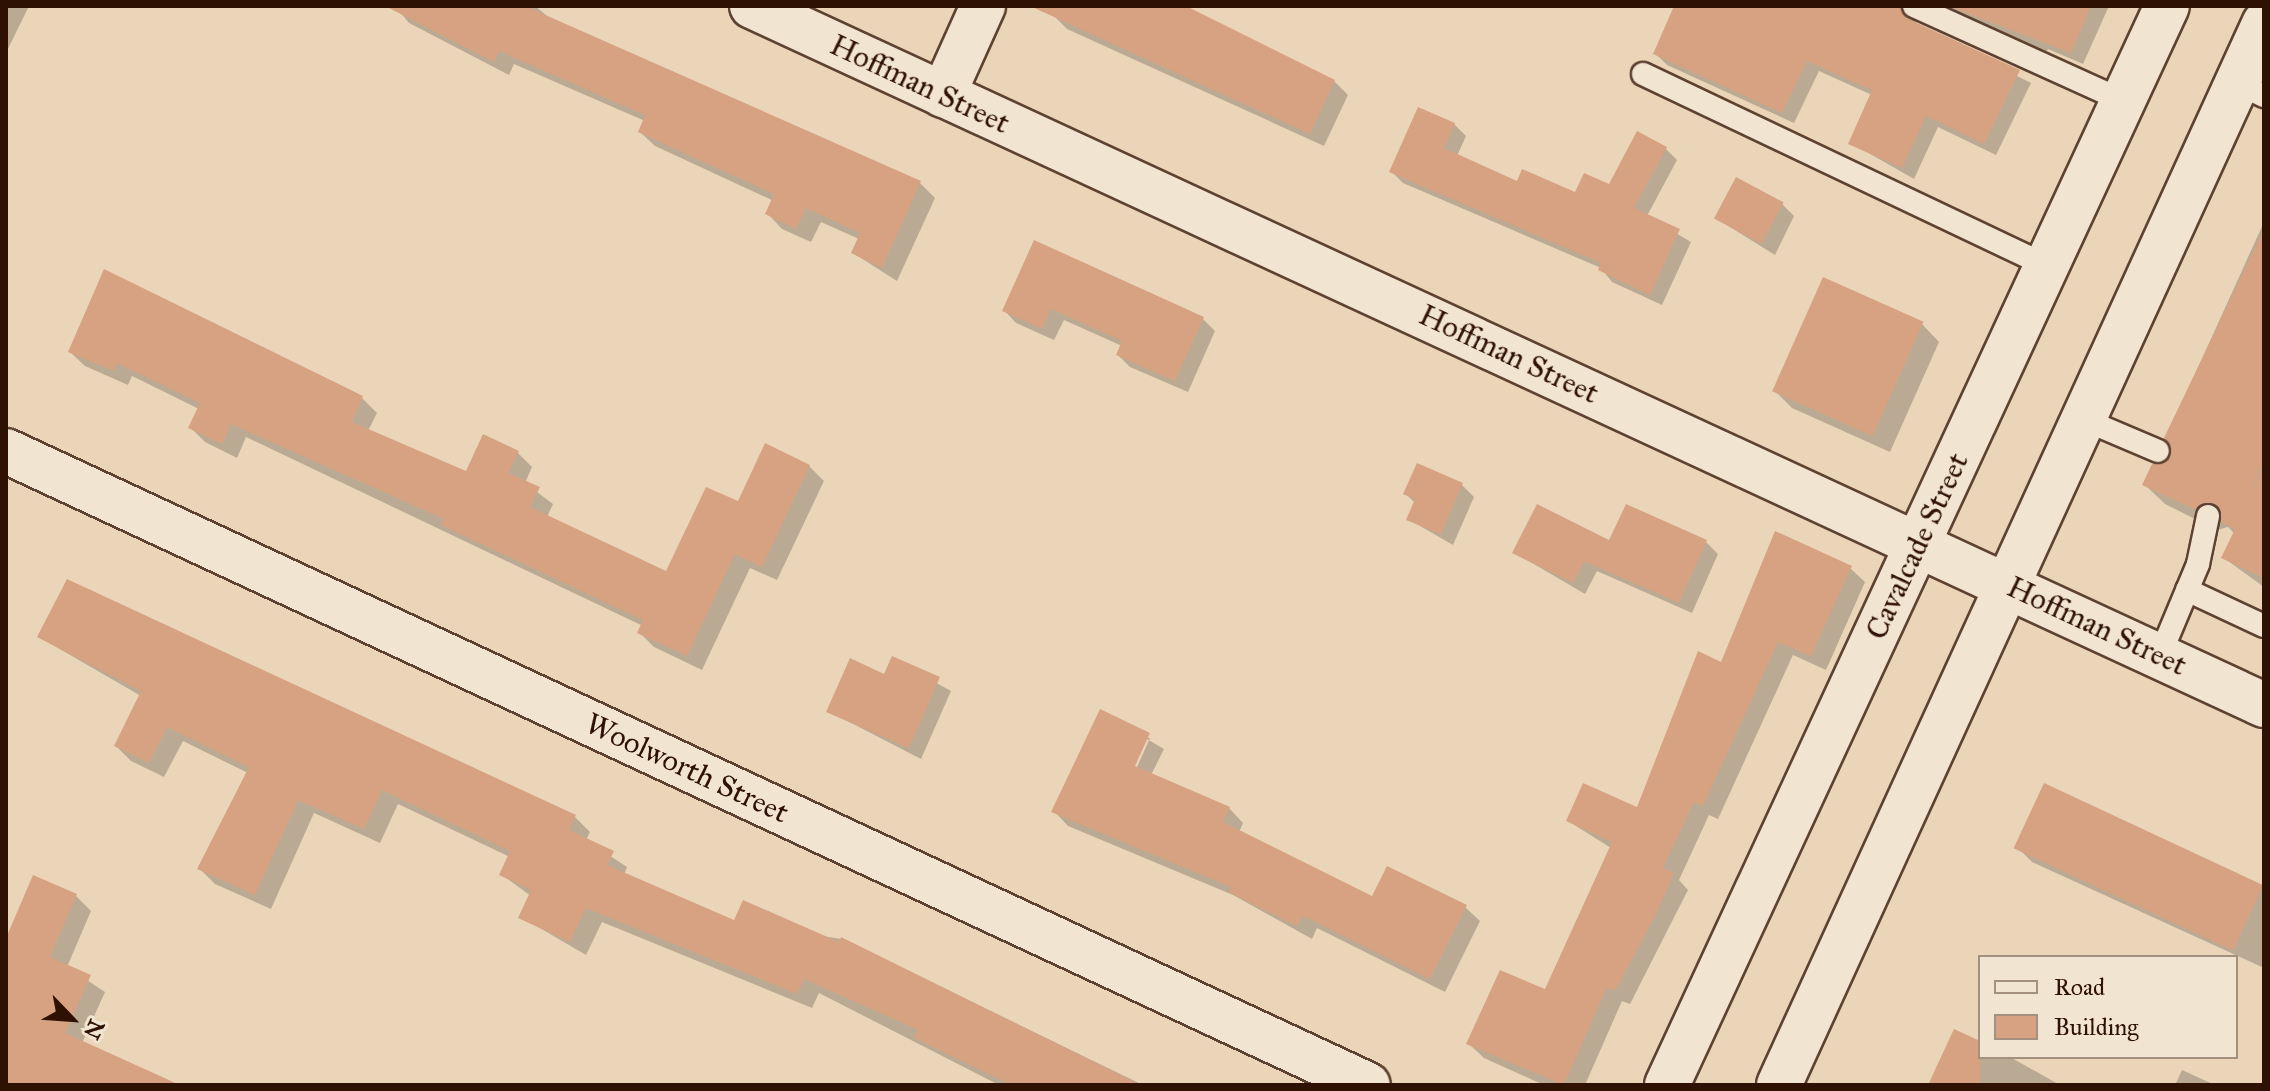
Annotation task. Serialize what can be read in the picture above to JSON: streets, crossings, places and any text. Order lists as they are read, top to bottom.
{
  "streets": {
    "street": ["Hoffman Street", "Cavalcade Street", "Woolworth Street"]
  },
  "crossings": [
    ["Hoffman Street", "Cavalcade Street"]
  ],
  "legend": ["Road", "Building"],
  "north": "bottom right"
}
